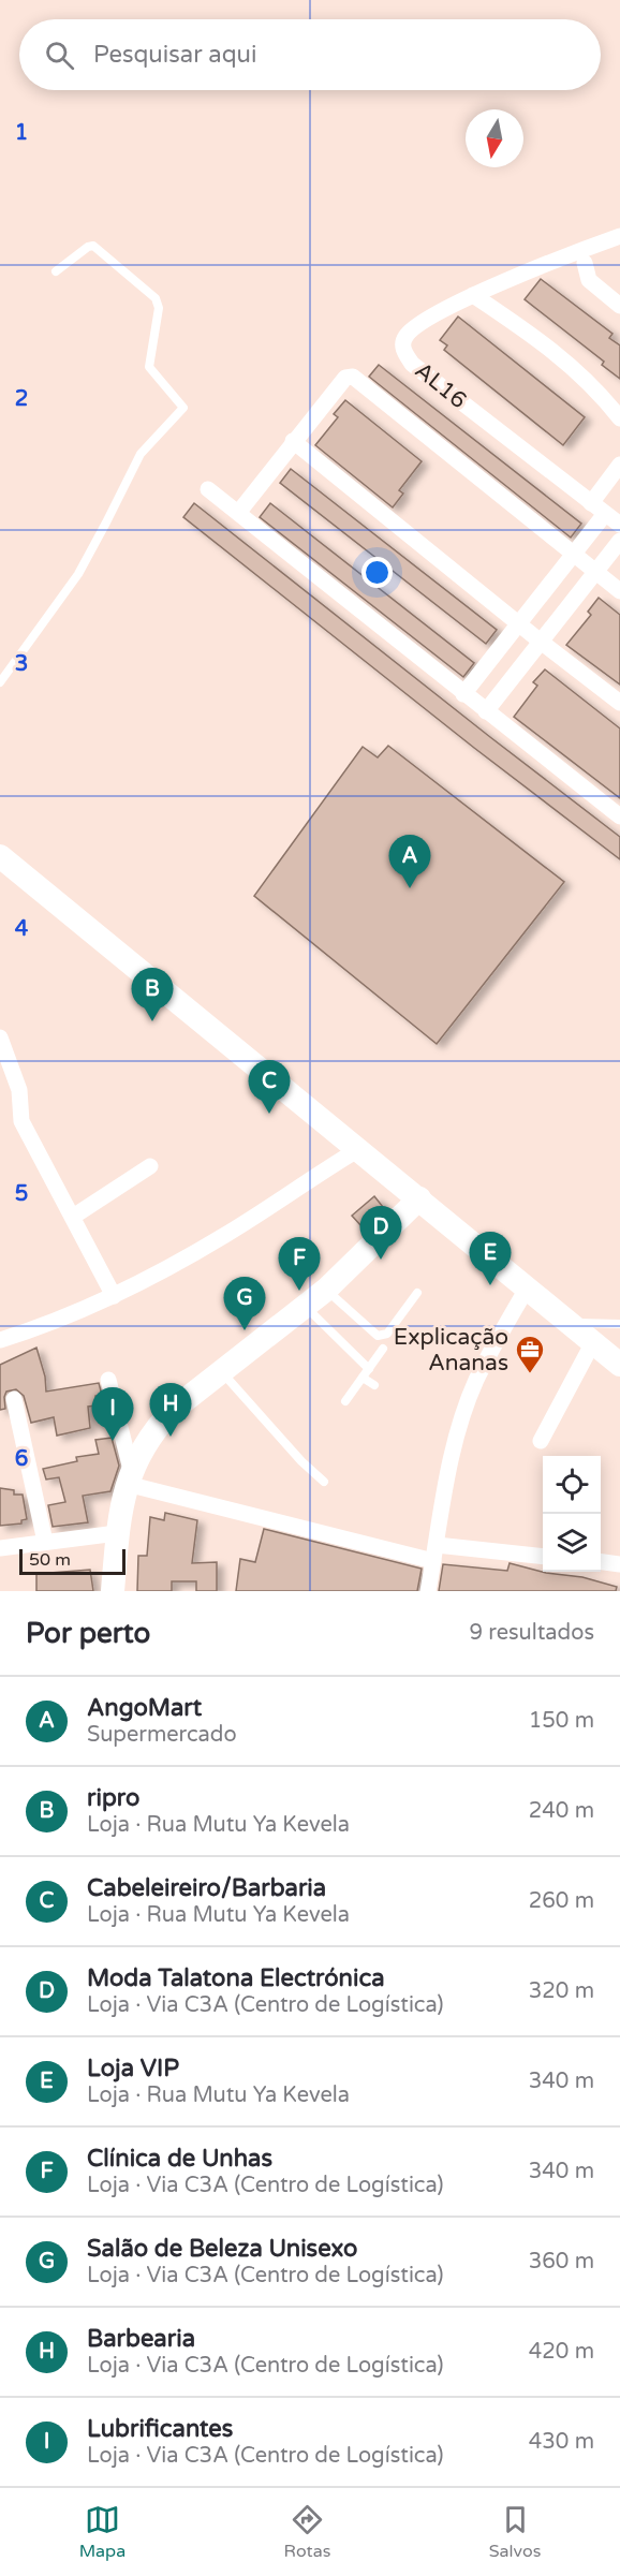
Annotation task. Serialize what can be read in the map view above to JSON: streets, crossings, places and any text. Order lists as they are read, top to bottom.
{
  "streets": {
    "street": ["AL16"]
  },
  "places": {
    "office": ["Explicação Ananas"]
  },
  "scale_bar": "50 m",
  "north": "bottom",
  "page": {
    "search": "Pesquisar aqui",
    "pins": [
      "A",
      "B",
      "C",
      "D",
      "E",
      "F",
      "G",
      "H",
      "I"
    ],
    "scale": "50 m",
    "heading": ["Por perto", "9 resultados"],
    "list": [
      {
        "mark": "A",
        "name": "AngoMart",
        "note": "Supermercado",
        "value": "150 m"
      },
      {
        "mark": "B",
        "name": "ripro",
        "note": "Loja · Rua Mutu Ya Kevela",
        "value": "240 m"
      },
      {
        "mark": "C",
        "name": "Cabeleireiro/Barbaria",
        "note": "Loja · Rua Mutu Ya Kevela",
        "value": "260 m"
      },
      {
        "mark": "D",
        "name": "Moda Talatona Electrónica",
        "note": "Loja · Via C3A (Centro de Logística)",
        "value": "320 m"
      },
      {
        "mark": "E",
        "name": "Loja VIP",
        "note": "Loja · Rua Mutu Ya Kevela",
        "value": "340 m"
      },
      {
        "mark": "F",
        "name": "Clínica de Unhas",
        "note": "Loja · Via C3A (Centro de Logística)",
        "value": "340 m"
      },
      {
        "mark": "G",
        "name": "Salão de Beleza Unisexo",
        "note": "Loja · Via C3A (Centro de Logística)",
        "value": "360 m"
      },
      {
        "mark": "H",
        "name": "Barbearia",
        "note": "Loja · Via C3A (Centro de Logística)",
        "value": "420 m"
      },
      {
        "mark": "I",
        "name": "Lubrificantes",
        "note": "Loja · Via C3A (Centro de Logística)",
        "value": "430 m"
      }
    ],
    "nav": ["Mapa", "Rotas", "Salvos"]
  },
  "grid": {
    "rows": [
      "1",
      "2",
      "3",
      "4",
      "5",
      "6"
    ]
  }
}
